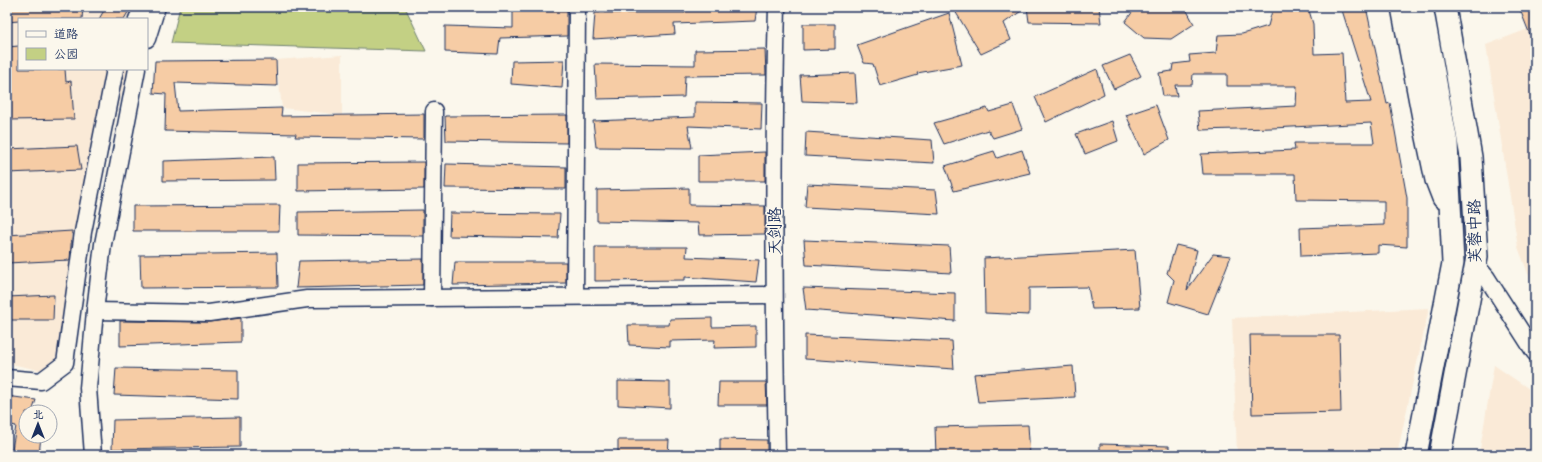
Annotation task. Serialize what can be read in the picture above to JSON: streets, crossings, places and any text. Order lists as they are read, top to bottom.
{
  "streets": {
    "main road": ["芙蓉中路"],
    "street": ["天剑路"]
  },
  "legend": ["道路", "公园"],
  "north": "top"
}
